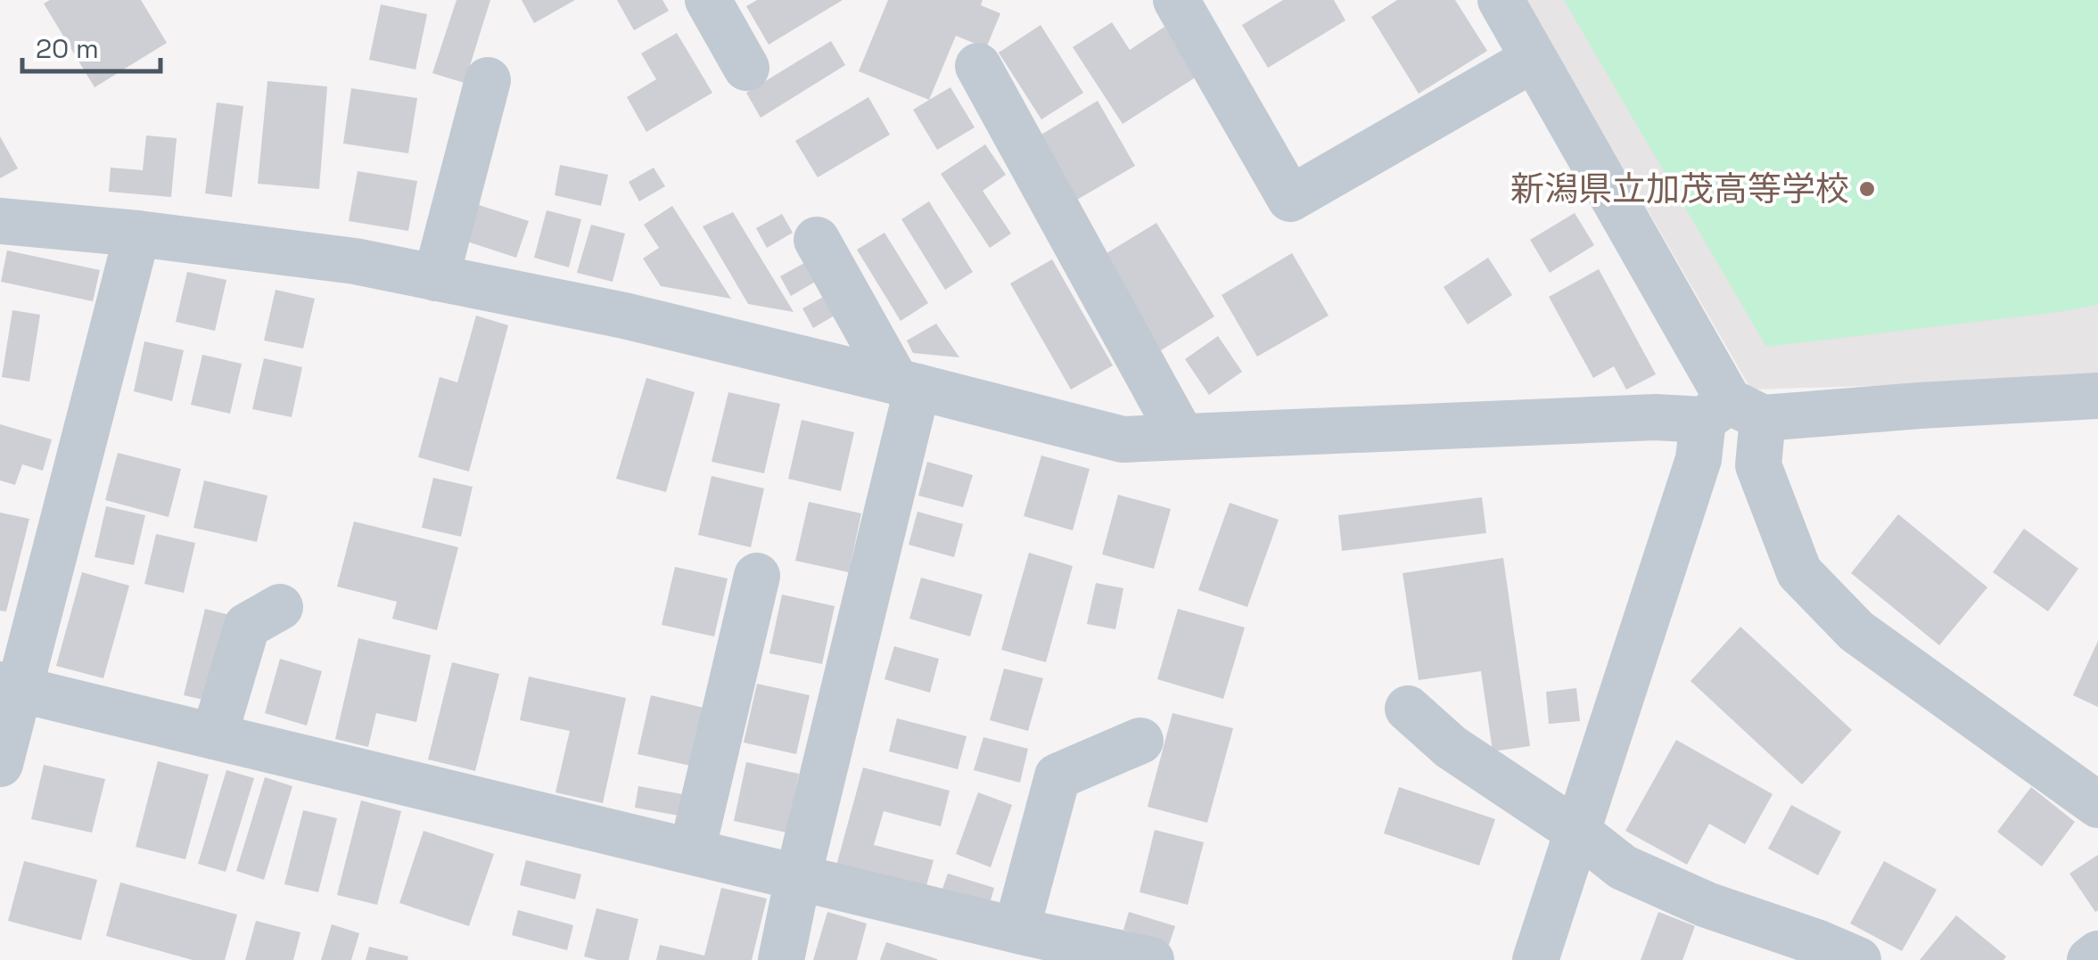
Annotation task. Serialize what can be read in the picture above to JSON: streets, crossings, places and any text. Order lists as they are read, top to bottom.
{
  "places": ["新潟県立加茂高等学校"],
  "scale_bar": "20 m"
}
